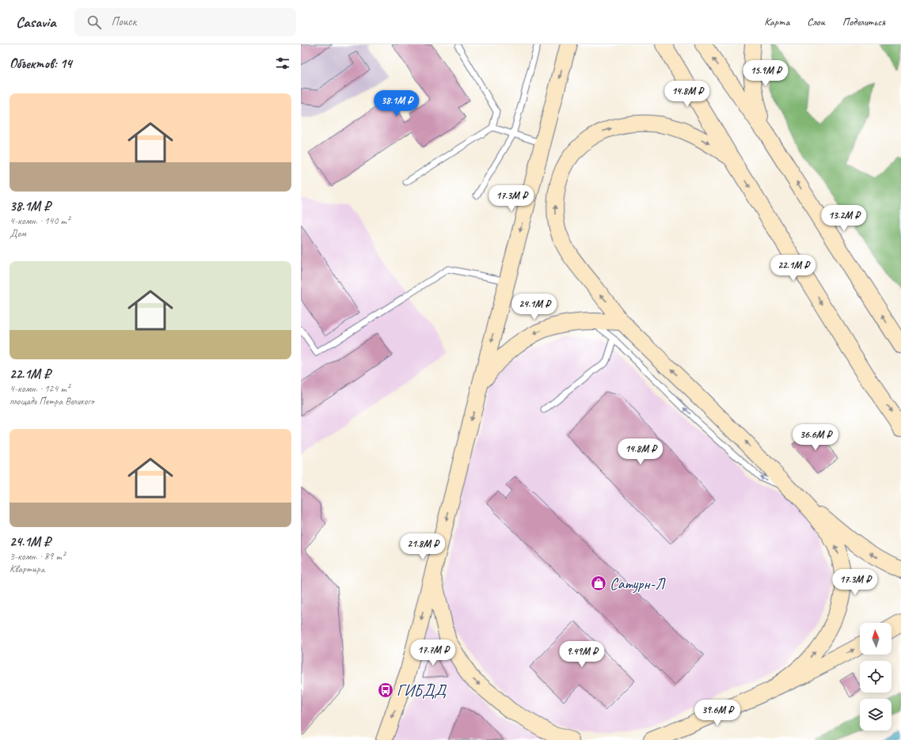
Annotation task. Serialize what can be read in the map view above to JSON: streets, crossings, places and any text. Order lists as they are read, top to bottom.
{
  "places": {
    "shop": ["Сатурн-Л"],
    "bus stop": ["ГИБДД"]
  },
  "north": "top",
  "page": {
    "header": "Casavia",
    "search": "Поиск",
    "nav": ["Карта", "Слои", "Поделиться"],
    "heading": "Объектов: 14",
    "price": [
      "15.9M ₽",
      "14.8M ₽",
      "38.1M ₽",
      "17.3M ₽",
      "13.2M ₽",
      "22.1M ₽",
      "24.1M ₽",
      "36.6M ₽",
      "14.8M ₽",
      "21.8M ₽",
      "17.3M ₽",
      "17.7M ₽",
      "9.49M ₽",
      "39.6M ₽"
    ],
    "list": [
      {
        "name": "38.1M ₽",
        "note": "4-комн. · 140 m² · Дом"
      },
      {
        "name": "22.1M ₽",
        "note": "4-комн. · 124 m² · площадь Петра Великого"
      },
      {
        "name": "24.1M ₽",
        "note": "3-комн. · 89 m² · Квартира"
      }
    ]
  }
}
